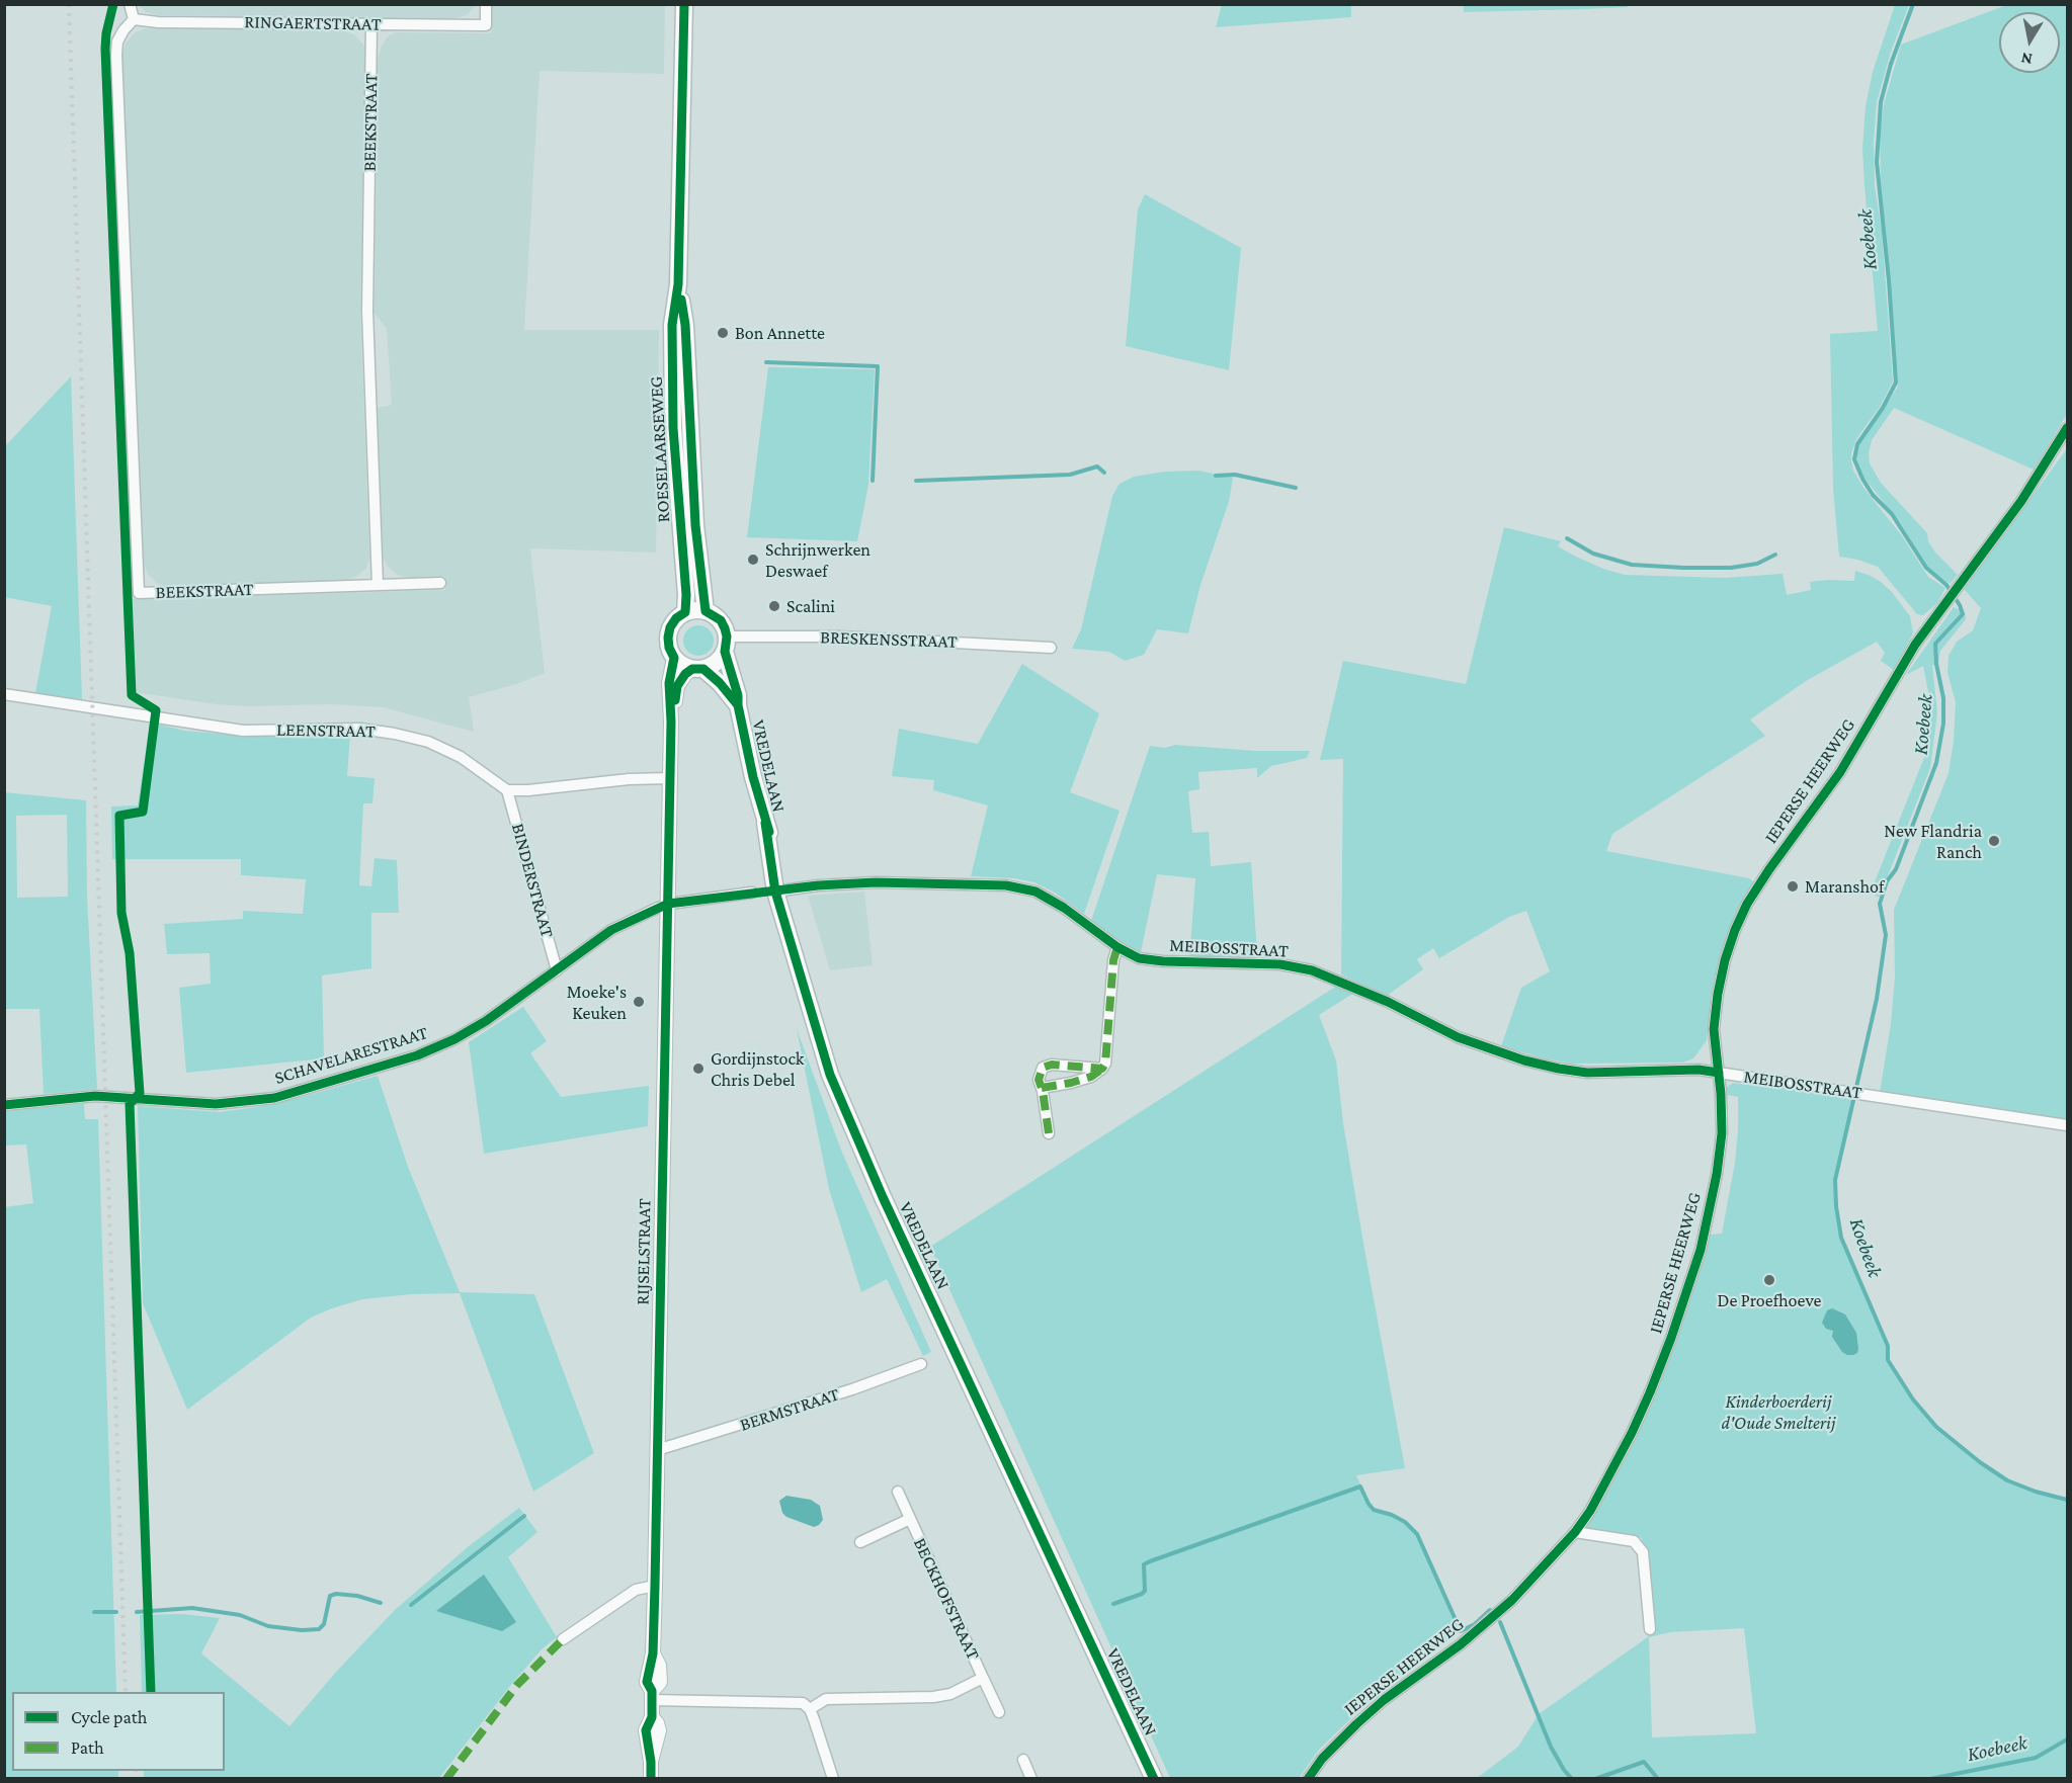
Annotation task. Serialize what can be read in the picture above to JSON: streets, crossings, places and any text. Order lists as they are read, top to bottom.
{
  "streets": {
    "main road": ["ROESELAARSEWEG", "VREDELAAN"],
    "street": [
      "RINGAERTSTRAAT",
      "BEEKSTRAAT",
      "BRESKENSSTRAAT",
      "LEENSTRAAT",
      "IEPERSE HEERWEG",
      "BINDERSTRAAT",
      "MEIBOSSTRAAT",
      "SCHAVELARESTRAAT",
      "RIJSELSTRAAT",
      "BERMSTRAAT",
      "BECKHOFSTRAAT"
    ]
  },
  "crossings": [
    ["RINGAERTSTRAAT", "BEEKSTRAAT"],
    ["ROESELAARSEWEG", "BRESKENSSTRAAT"],
    ["ROESELAARSEWEG", "VREDELAAN"],
    ["ROESELAARSEWEG", "RIJSELSTRAAT"],
    ["BRESKENSSTRAAT", "VREDELAAN"],
    ["BRESKENSSTRAAT", "RIJSELSTRAAT"],
    ["LEENSTRAAT", "BINDERSTRAAT"],
    ["VREDELAAN", "MEIBOSSTRAAT"],
    ["VREDELAAN", "RIJSELSTRAAT"],
    ["IEPERSE HEERWEG", "MEIBOSSTRAAT"],
    ["BINDERSTRAAT", "SCHAVELARESTRAAT"],
    ["SCHAVELARESTRAAT", "RIJSELSTRAAT"],
    ["RIJSELSTRAAT", "BERMSTRAAT"]
  ],
  "water": ["Koebeek"],
  "parks": ["Kinderboerderij d'Oude Smelterij"],
  "places": [
    "Bon Annette",
    "Schrijnwerken Deswaef",
    "Scalini",
    "New Flandria Ranch",
    "Maranshof",
    "Moeke's Keuken",
    "Gordijnstock Chris Debel",
    "De Proefhoeve"
  ],
  "legend": ["Cycle path", "Path"],
  "north": "bottom"
}
